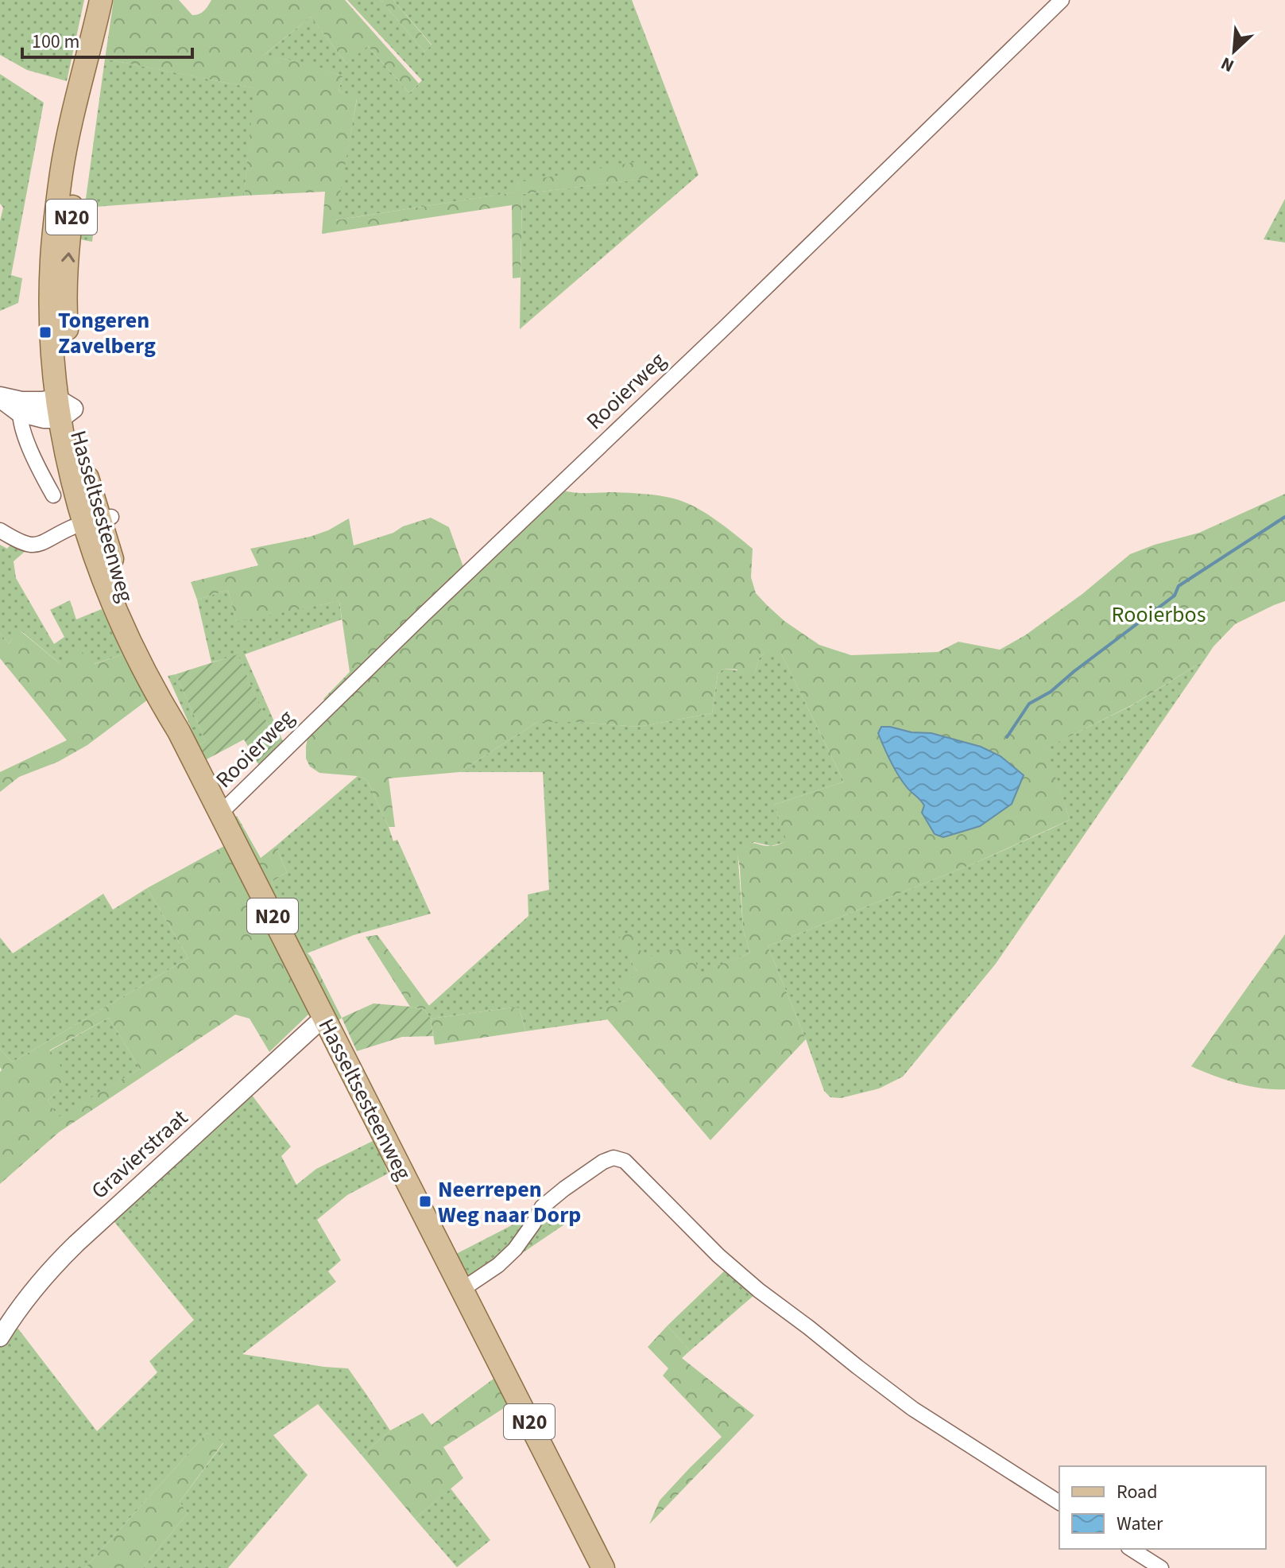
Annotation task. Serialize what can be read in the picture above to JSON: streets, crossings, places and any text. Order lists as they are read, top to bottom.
{
  "streets": {
    "main road": ["N20", "Hasseltsesteenweg"],
    "street": ["Rooierweg", "Gravierstraat"]
  },
  "crossings": [
    ["Rooierweg", "Hasseltsesteenweg"],
    ["Hasseltsesteenweg", "Gravierstraat"]
  ],
  "parks": ["Rooierbos"],
  "places": {
    "transit": ["Tongeren Zavelberg", "Neerrepen Weg naar Dorp"]
  },
  "legend": ["Road", "Water"],
  "scale_bar": "100 m",
  "north": "bottom left"
}
